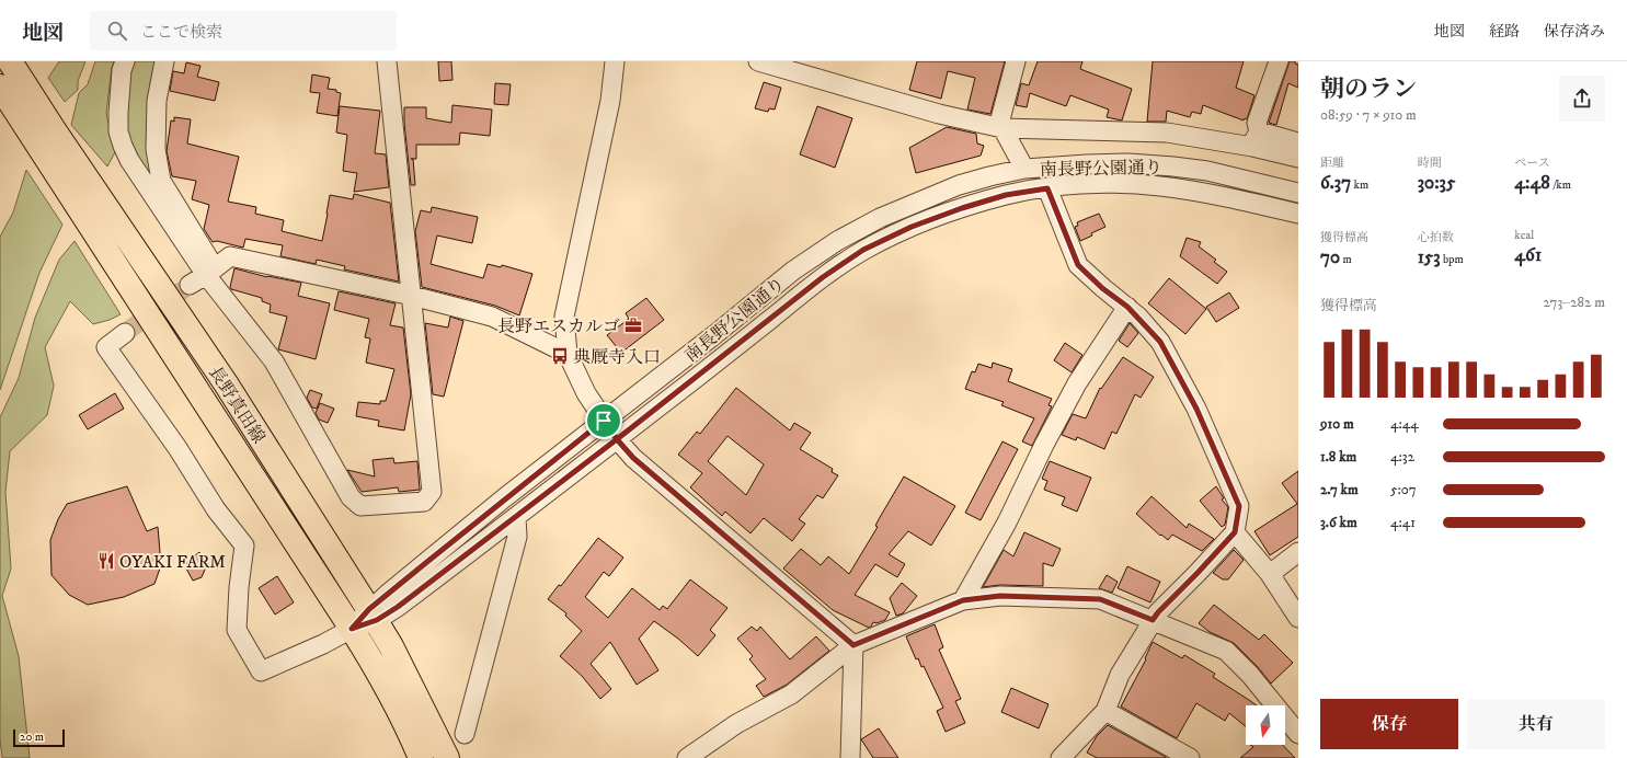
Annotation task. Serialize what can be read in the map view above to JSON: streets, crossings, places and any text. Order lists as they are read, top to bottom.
{
  "streets": {
    "main road": ["長野真田線"],
    "street": ["南長野公園通り"]
  },
  "crossings": [
    ["南長野公園通り", "長野真田線"]
  ],
  "places": {
    "office": ["長野エスカルゴ"],
    "bus stop": ["典厩寺入口"],
    "restaurant": ["OYAKI FARM"]
  },
  "scale_bar": "20 m",
  "north": "bottom",
  "page": {
    "header": "地図",
    "search": "ここで検索",
    "nav": ["地図", "経路", "保存済み"],
    "heading": ["朝のラン", "08:59 · 7 × 910 m"],
    "stats": [
      ["距離", "6.37 km"],
      ["時間", "30:35"],
      ["ペース", "4:48 /km"],
      ["獲得標高", "70 m"],
      ["心拍数", "153 bpm"],
      ["kcal", "461"]
    ],
    "chart": ["獲得標高", "273–282 m"],
    "list": [
      {
        "name": "910 m",
        "note": "4:44"
      },
      {
        "name": "1.8 km",
        "note": "4:32"
      },
      {
        "name": "2.7 km",
        "note": "5:07"
      },
      {
        "name": "3.6 km",
        "note": "4:41"
      }
    ],
    "buttons": ["保存", "共有"],
    "scale": "20 m"
  }
}
